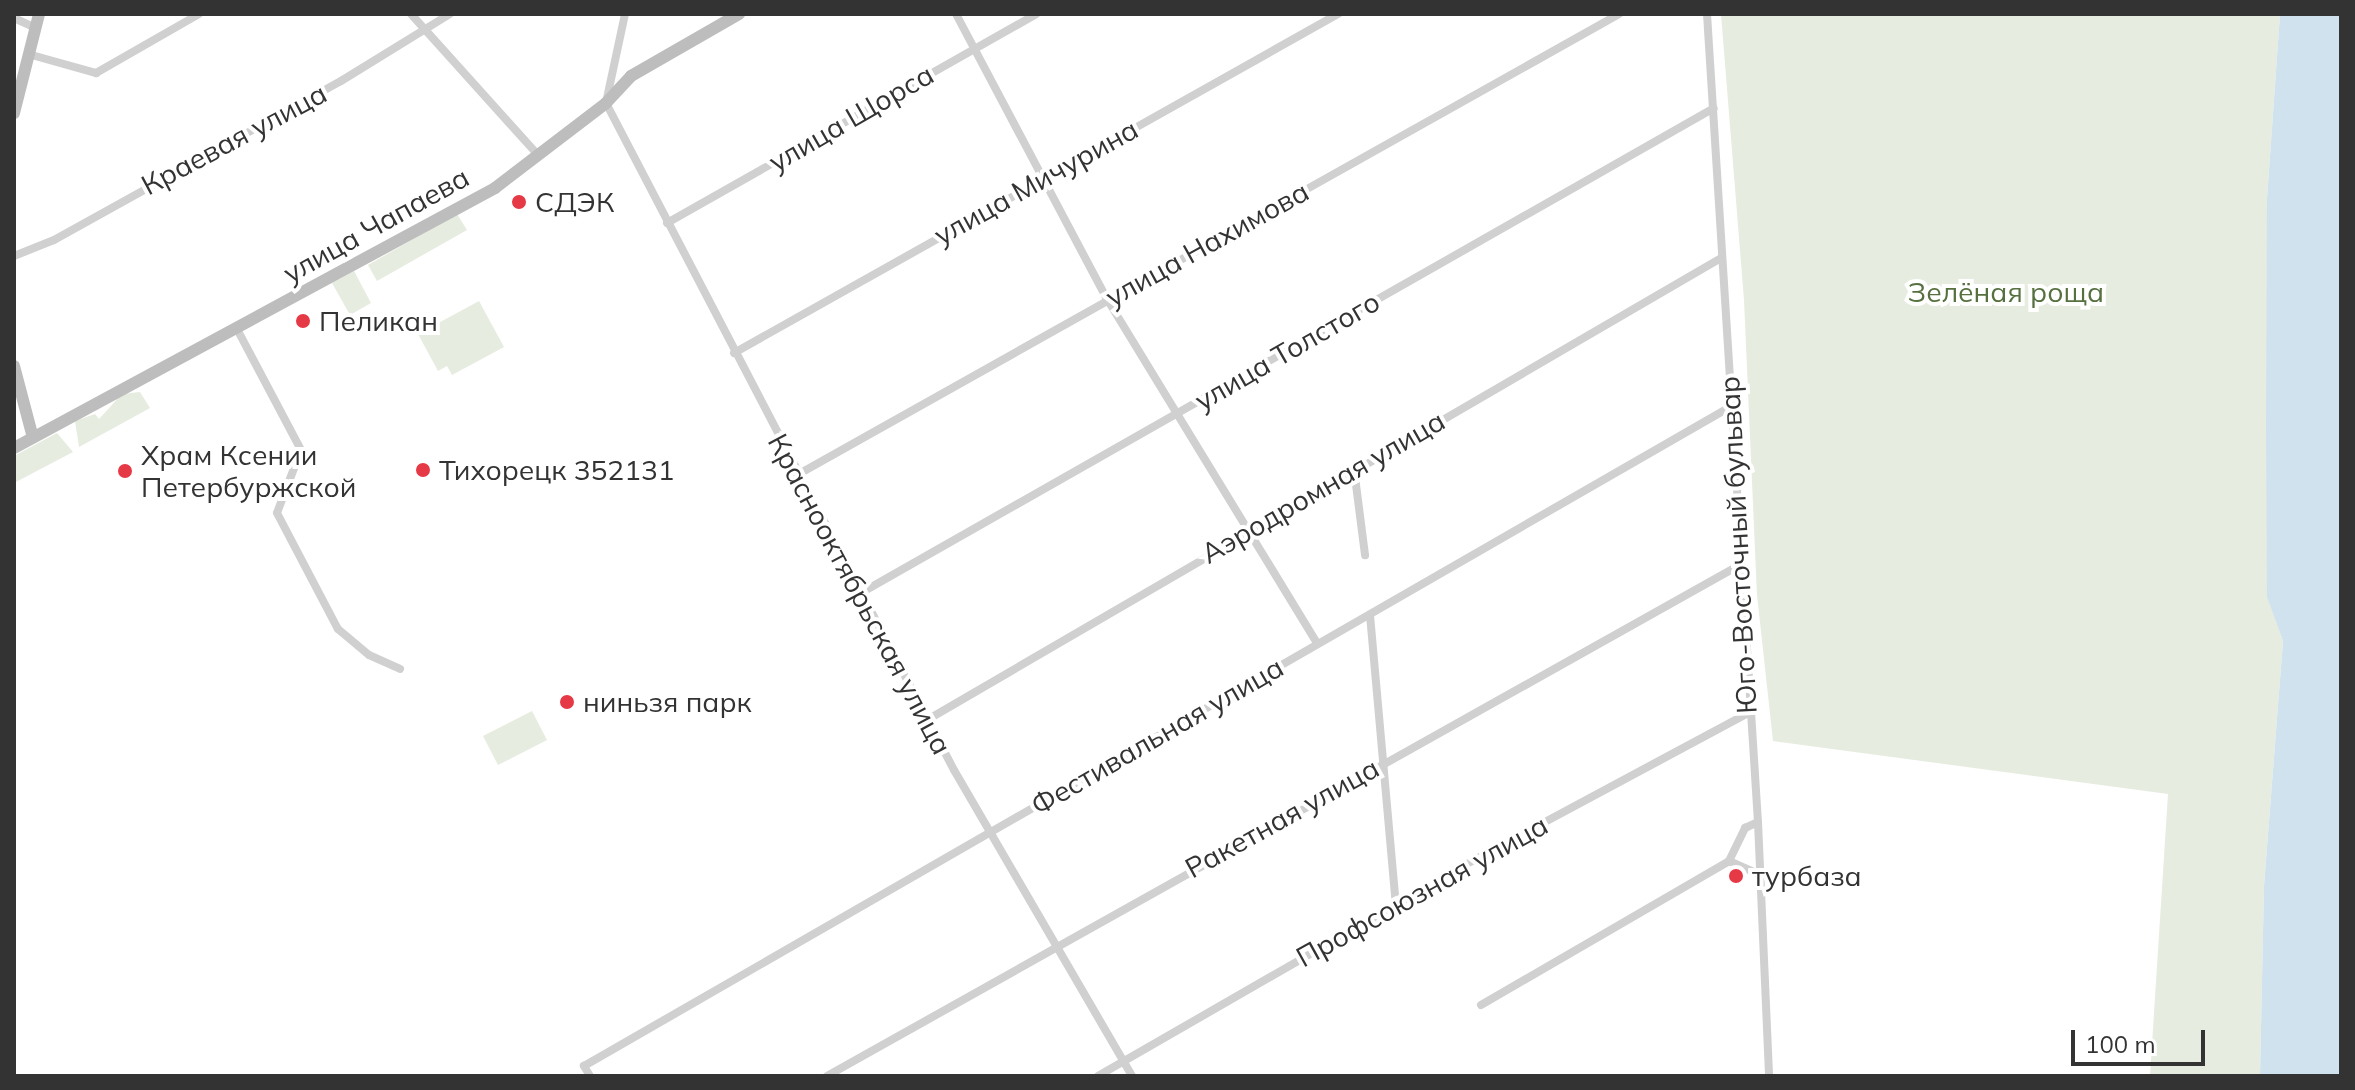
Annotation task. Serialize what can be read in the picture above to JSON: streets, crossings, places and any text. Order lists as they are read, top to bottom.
{
  "streets": {
    "main road": ["улица Чапаева"],
    "street": [
      "улица Щорса",
      "Краевая улица",
      "улица Мичурина",
      "улица Нахимова",
      "улица Толстого",
      "Аэродромная улица",
      "Юго-Восточный бульвар",
      "Краснооктябрьская улица",
      "Фестивальная улица",
      "Ракетная улица",
      "Профсоюзная улица"
    ]
  },
  "crossings": [
    ["улица Щорса", "Краснооктябрьская улица"],
    ["улица Мичурина", "Краснооктябрьская улица"],
    ["улица Чапаева", "Краснооктябрьская улица"],
    ["улица Нахимова", "Краснооктябрьская улица"],
    ["улица Толстого", "Юго-Восточный бульвар"],
    ["улица Толстого", "Краснооктябрьская улица"],
    ["Аэродромная улица", "Юго-Восточный бульвар"],
    ["Аэродромная улица", "Краснооктябрьская улица"],
    ["Юго-Восточный бульвар", "Фестивальная улица"],
    ["Юго-Восточный бульвар", "Ракетная улица"],
    ["Юго-Восточный бульвар", "Профсоюзная улица"],
    ["Краснооктябрьская улица", "Фестивальная улица"],
    ["Краснооктябрьская улица", "Ракетная улица"],
    ["Краснооктябрьская улица", "Профсоюзная улица"]
  ],
  "parks": ["Зелёная роща"],
  "places": [
    "СДЭК",
    "Пеликан",
    "Тихорецк 352131",
    "Храм Ксении Петербуржской",
    "ниньзя парк",
    "турбаза"
  ],
  "scale_bar": "100 m"
}
